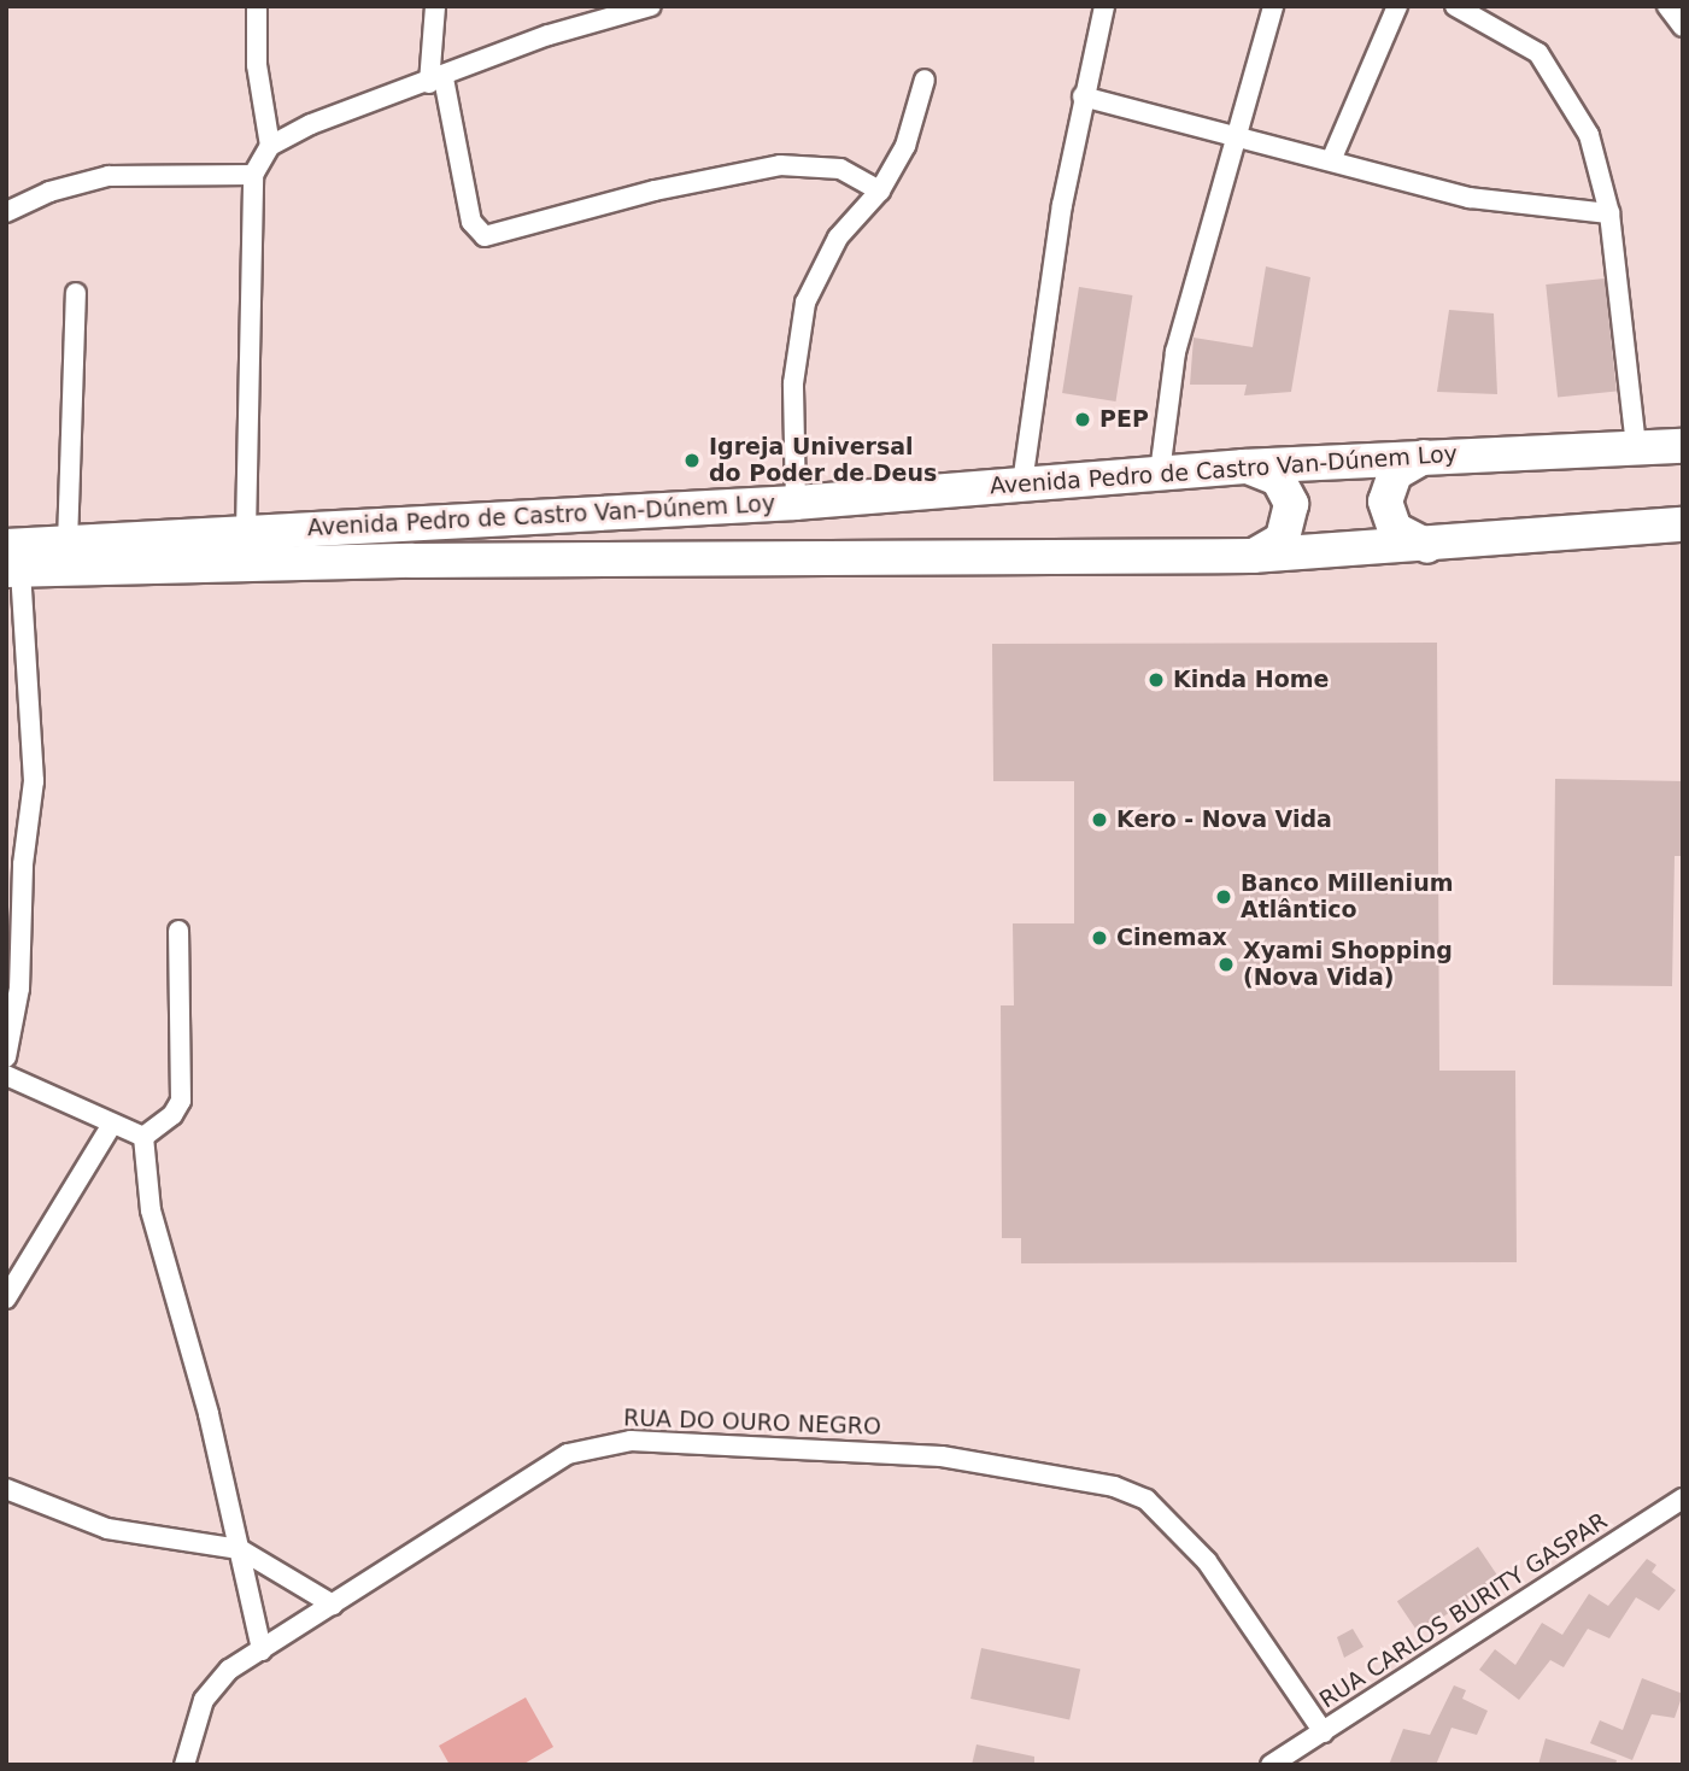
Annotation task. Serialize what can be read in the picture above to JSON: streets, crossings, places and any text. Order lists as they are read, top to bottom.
{
  "streets": {
    "highway": ["Avenida Pedro de Castro Van-Dúnem Loy"],
    "street": ["RUA DO OURO NEGRO", "RUA CARLOS BURITY GASPAR"]
  },
  "crossings": [
    ["RUA DO OURO NEGRO", "RUA CARLOS BURITY GASPAR"]
  ],
  "places": [
    "PEP",
    "Igreja Universal do Poder de Deus",
    "Kinda Home",
    "Kero - Nova Vida",
    "Banco Millenium Atlântico",
    "Cinemax",
    "Xyami Shopping (Nova Vida)"
  ]
}
